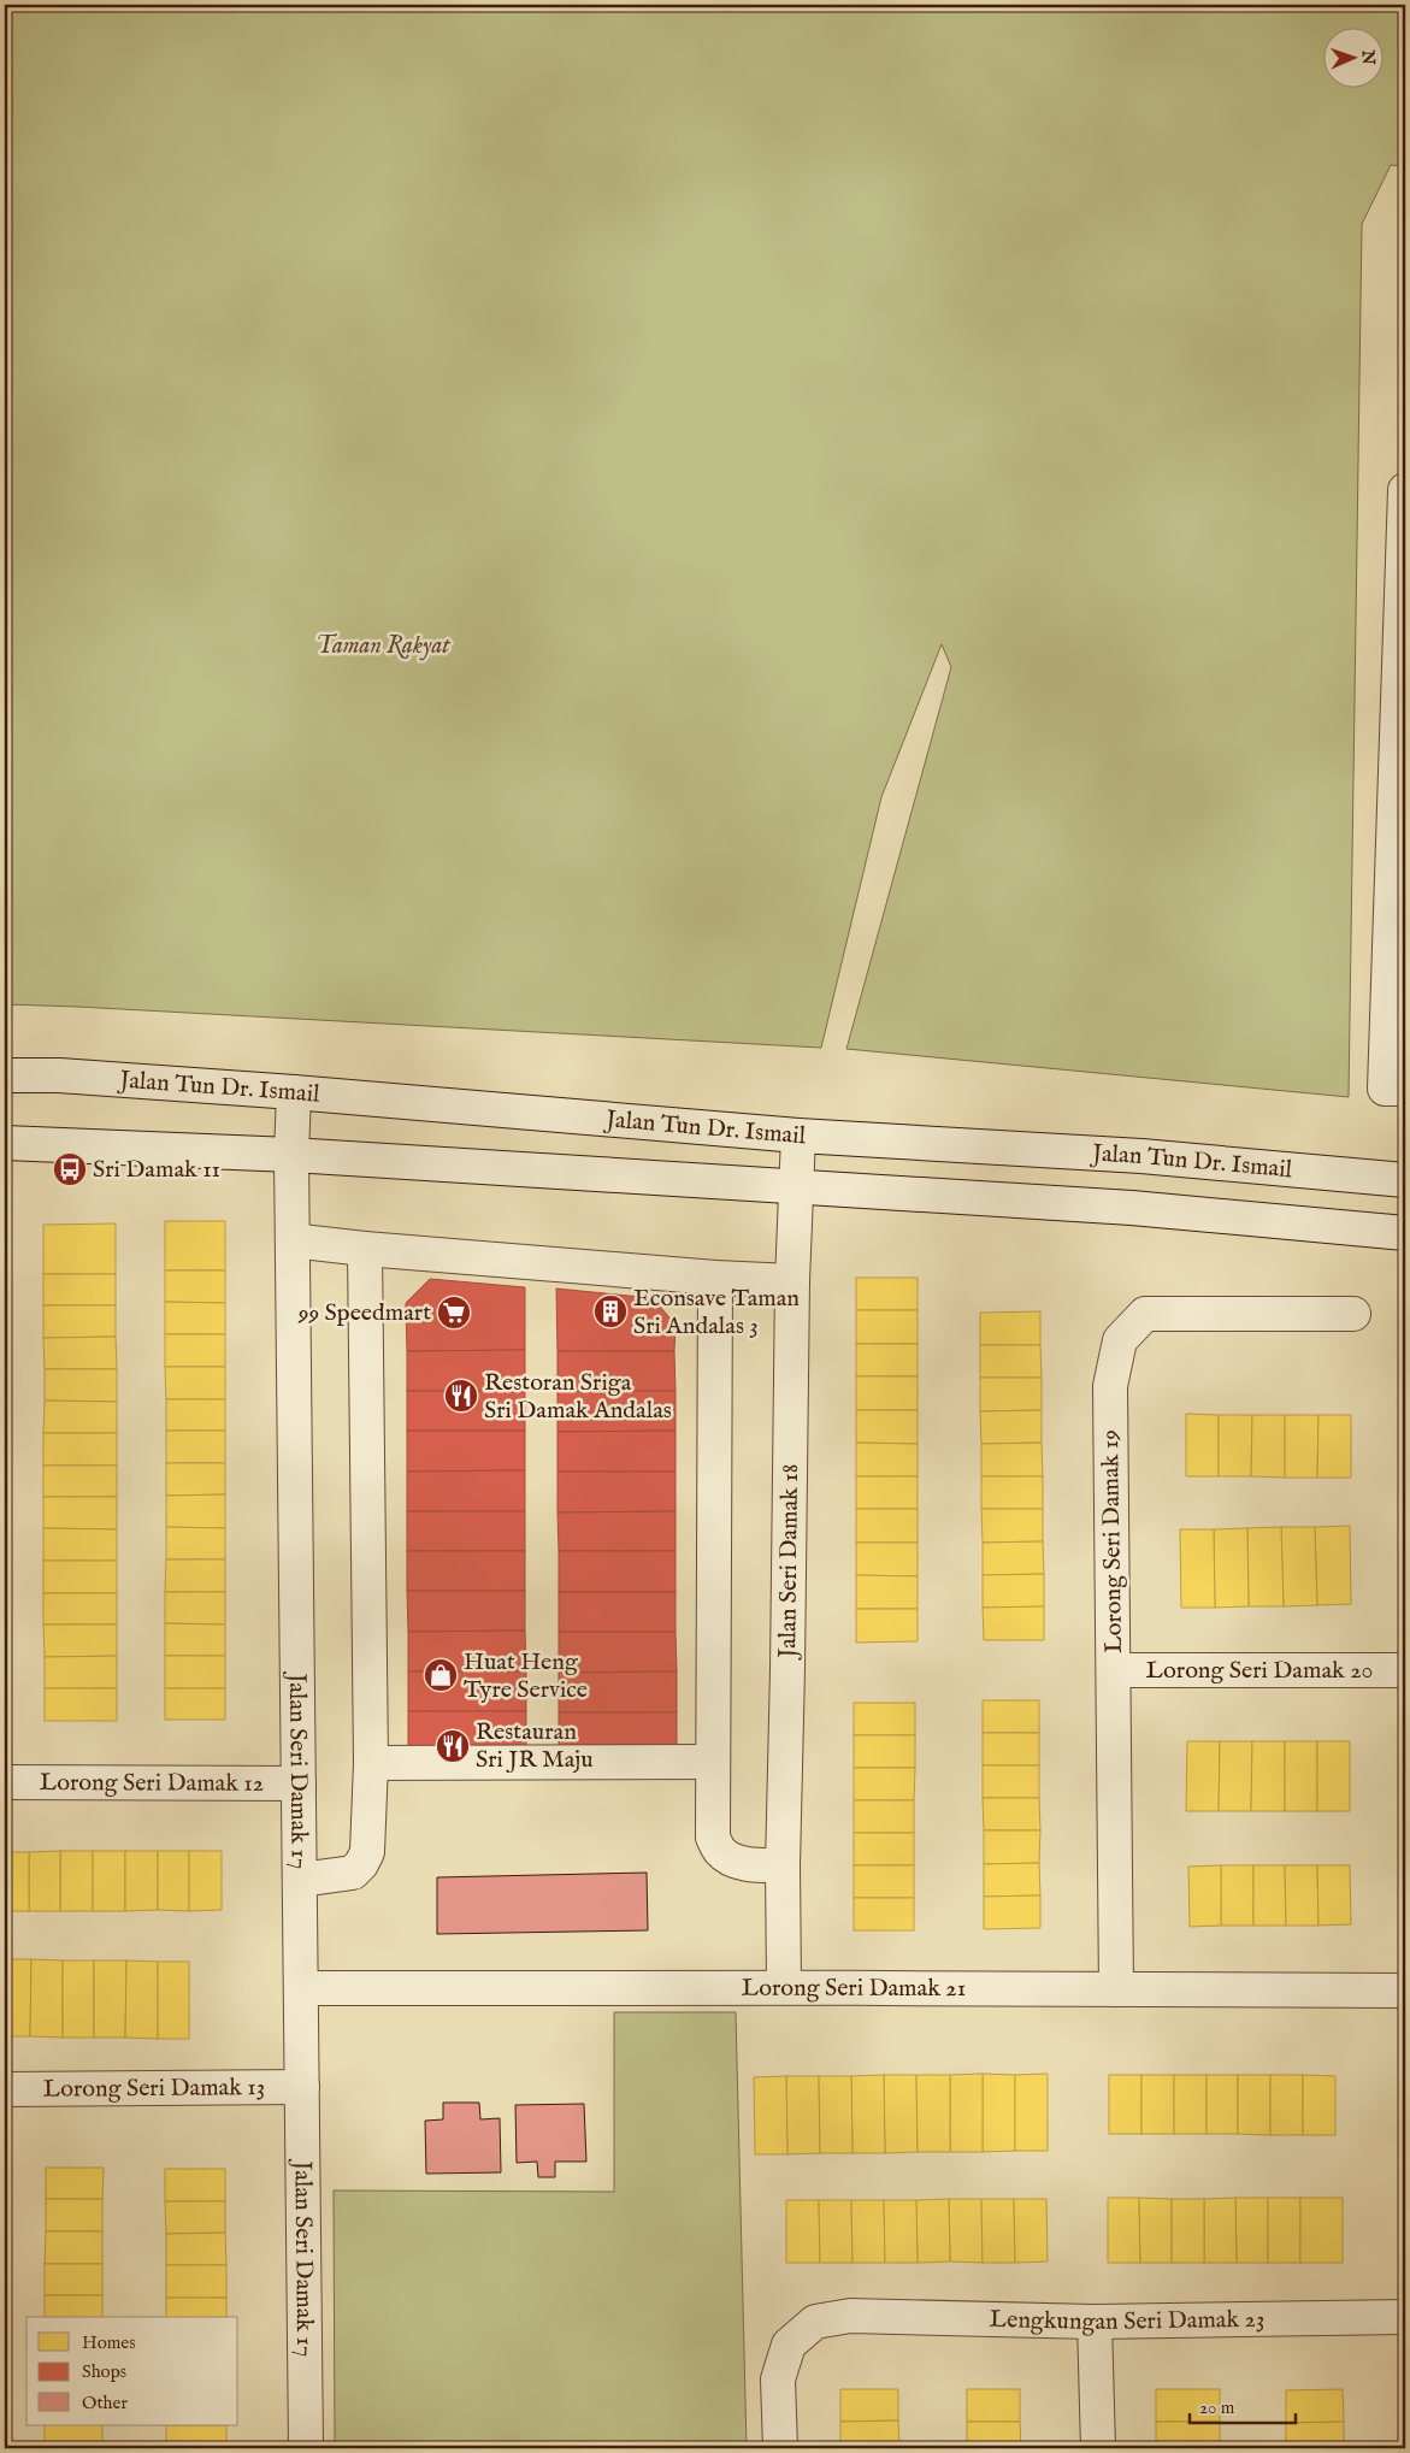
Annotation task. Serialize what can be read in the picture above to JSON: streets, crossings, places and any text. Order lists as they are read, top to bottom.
{
  "streets": {
    "street": [
      "Jalan Tun Dr. Ismail",
      "Lorong Seri Damak 19",
      "Jalan Seri Damak 18",
      "Lorong Seri Damak 20",
      "Jalan Seri Damak 17",
      "Lorong Seri Damak 12",
      "Lorong Seri Damak 21",
      "Lorong Seri Damak 13",
      "Lengkungan Seri Damak 23"
    ]
  },
  "crossings": [
    ["Jalan Tun Dr. Ismail", "Jalan Seri Damak 18"],
    ["Jalan Tun Dr. Ismail", "Jalan Seri Damak 17"],
    ["Lorong Seri Damak 19", "Lorong Seri Damak 20"],
    ["Lorong Seri Damak 19", "Lorong Seri Damak 21"],
    ["Jalan Seri Damak 18", "Lorong Seri Damak 21"],
    ["Jalan Seri Damak 17", "Lorong Seri Damak 12"],
    ["Jalan Seri Damak 17", "Lorong Seri Damak 21"],
    ["Jalan Seri Damak 17", "Lorong Seri Damak 13"]
  ],
  "parks": ["Taman Rakyat"],
  "places": {
    "bus stop": ["Sri Damak 11"],
    "building": ["Econsave Taman Sri Andalas 3"],
    "supermarket": ["99 Speedmart"],
    "restaurant": ["Restoran Sriga Sri Damak Andalas", "Restauran Sri JR Maju"],
    "shop": ["Huat Heng Tyre Service"]
  },
  "legend": ["Homes", "Shops", "Other"],
  "scale_bar": "20 m",
  "north": "right"
}
